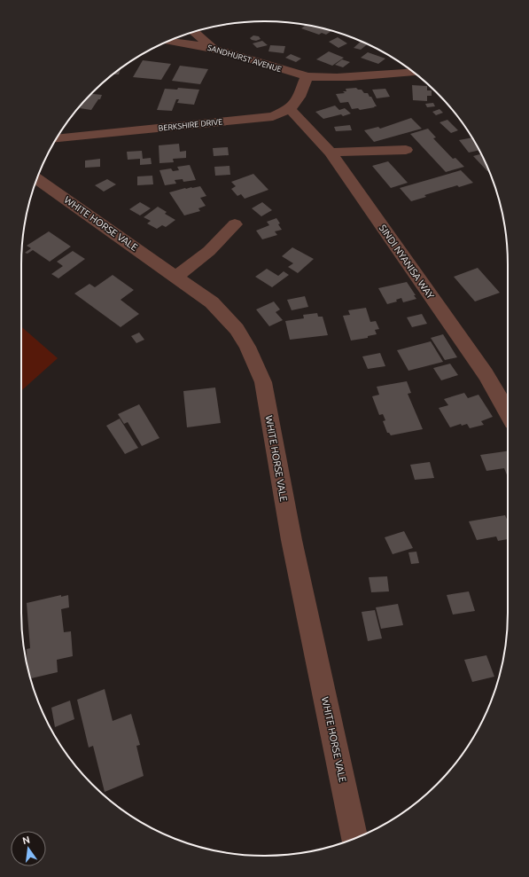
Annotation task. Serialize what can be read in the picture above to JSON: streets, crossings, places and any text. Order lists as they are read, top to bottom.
{
  "streets": {
    "street": [
      "SANDHURST AVENUE",
      "BERKSHIRE DRIVE",
      "WHITE HORSE VALE",
      "SINDI NYANISA WAY"
    ]
  },
  "crossings": [
    ["SANDHURST AVENUE", "BERKSHIRE DRIVE"],
    ["BERKSHIRE DRIVE", "SINDI NYANISA WAY"]
  ],
  "north": "top"
}
